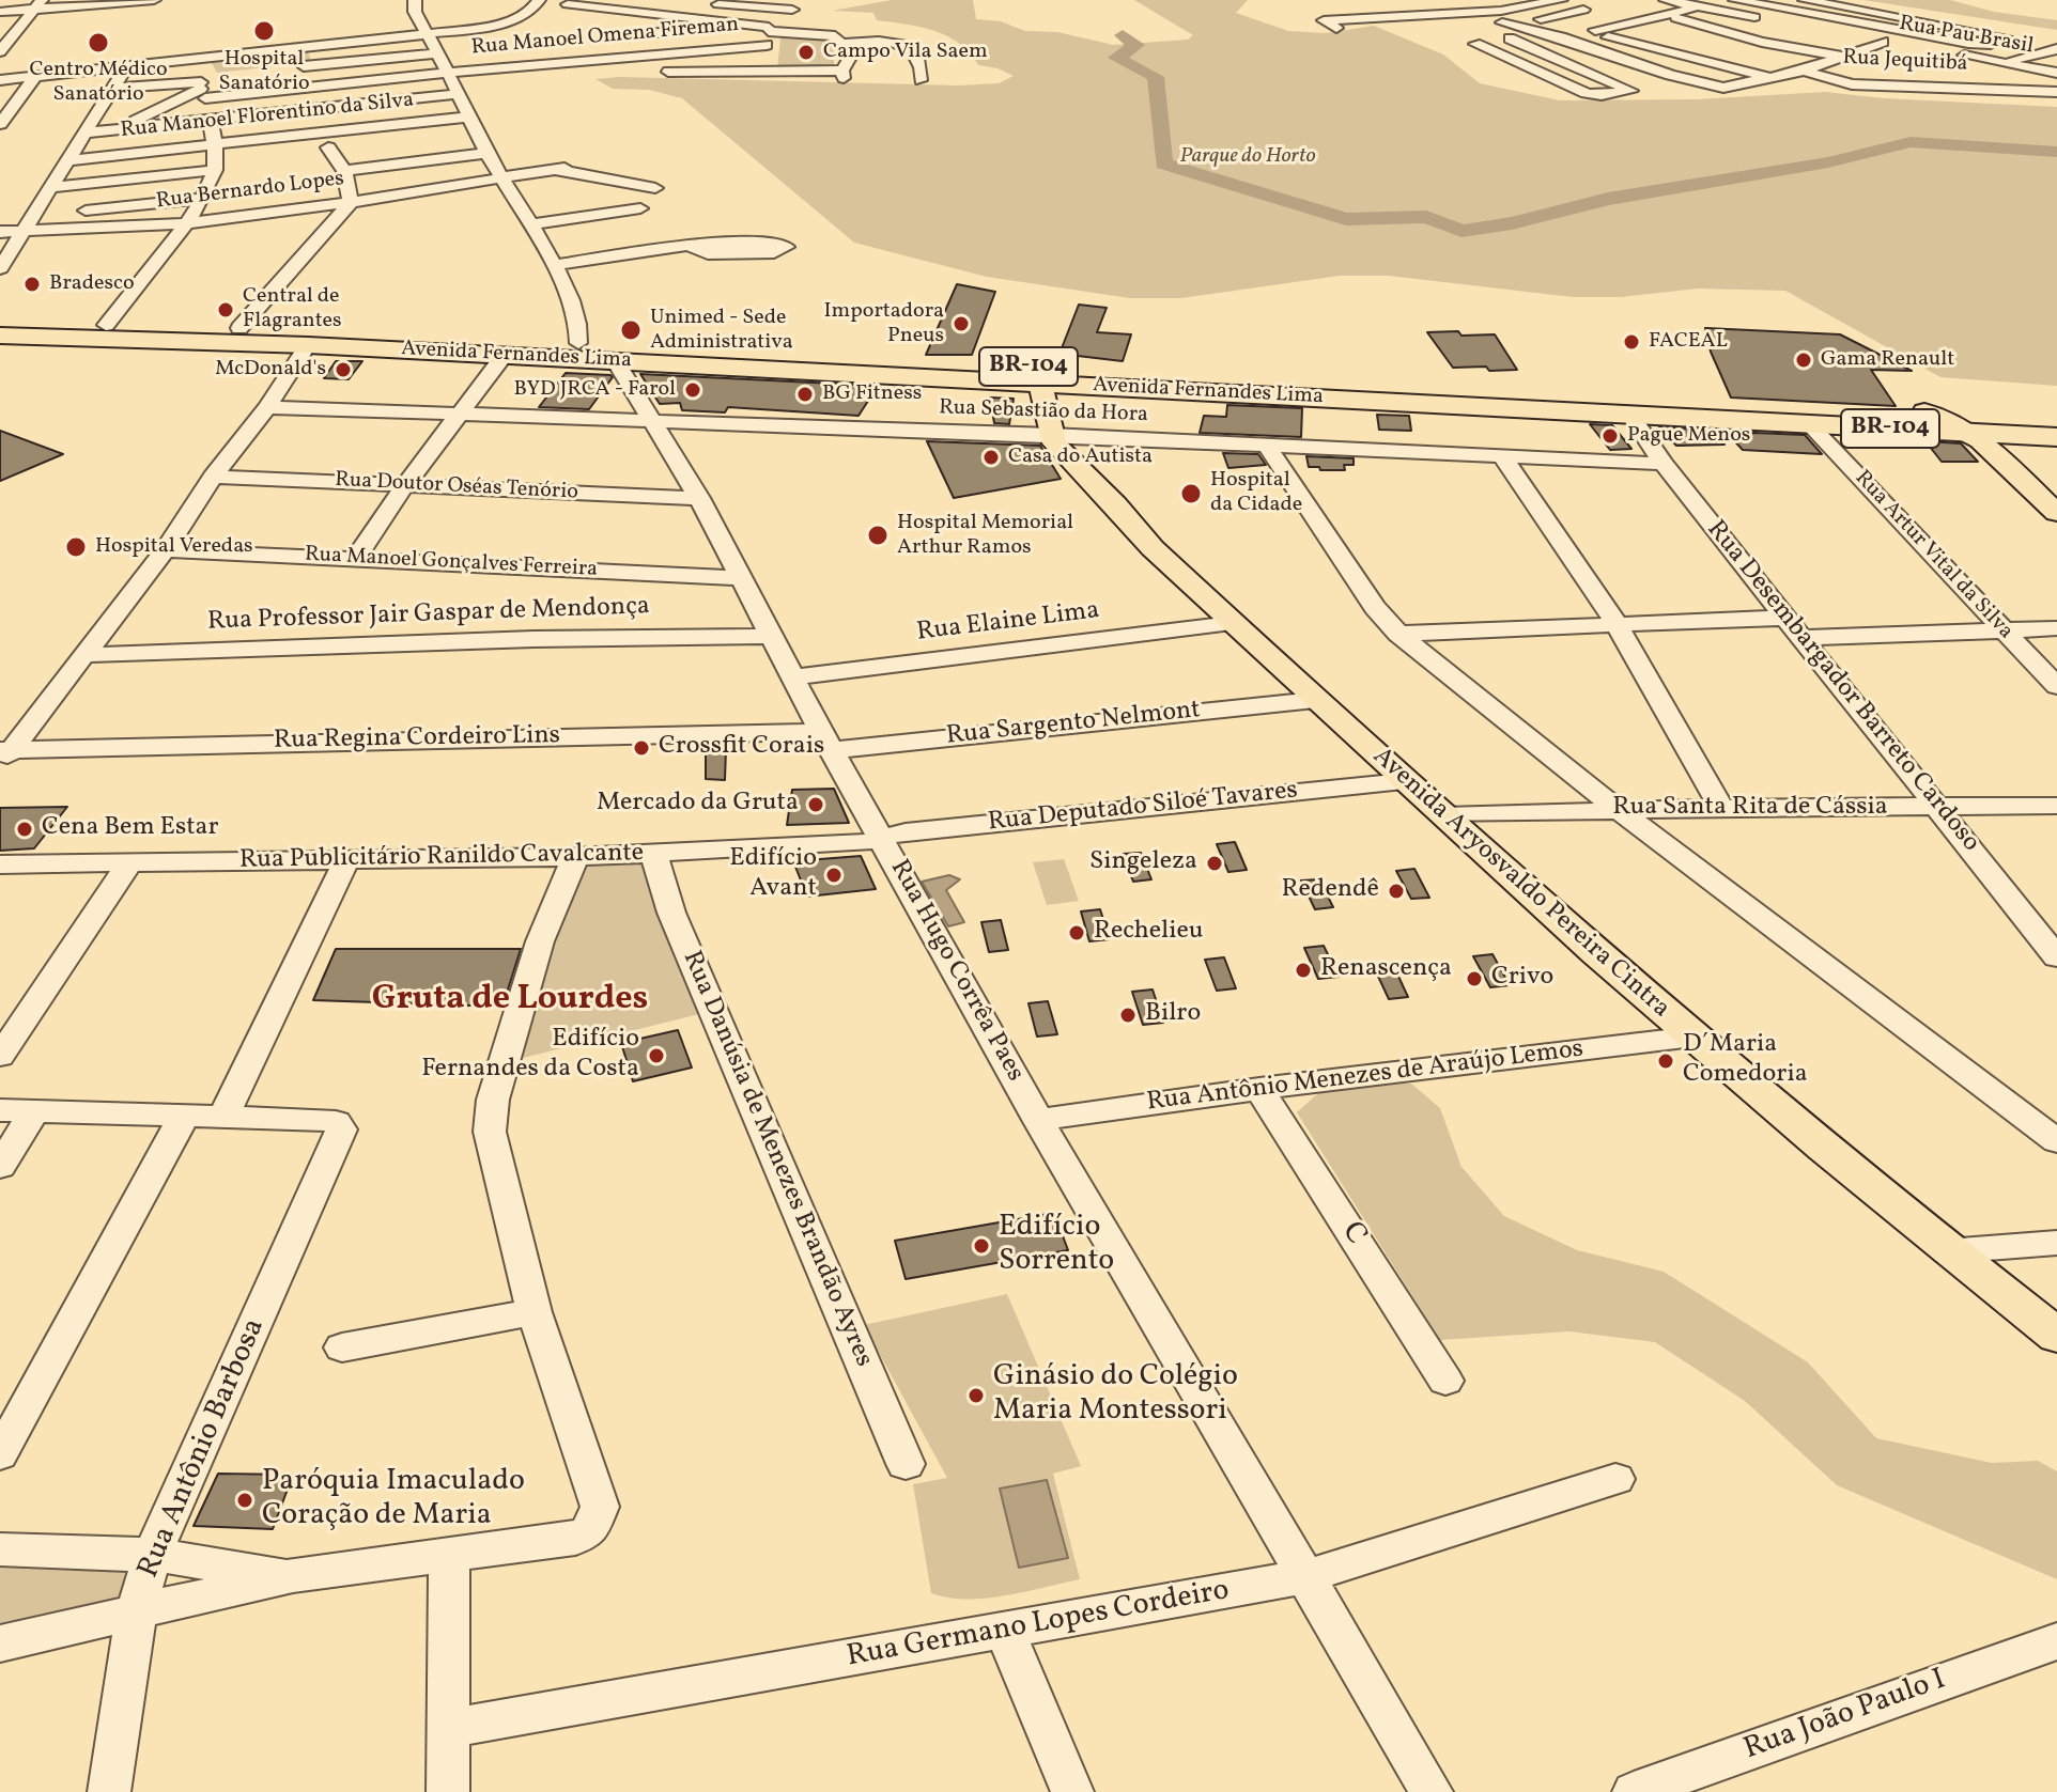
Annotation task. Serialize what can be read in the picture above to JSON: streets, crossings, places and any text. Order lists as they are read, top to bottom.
{
  "streets": {
    "highway": ["Avenida Fernandes Lima", "BR-104"],
    "main road": ["Avenida Aryosvaldo Pereira Cintra"],
    "street": [
      "Rua Pau Brasil",
      "Rua Manoel Omena Fireman",
      "Rua Jequitibá",
      "Rua Manoel Florentino da Silva",
      "Rua Bernardo Lopes",
      "Rua Sebastião da Hora",
      "Rua Doutor Oséas Tenório",
      "Rua Artur Vital da Silva",
      "Rua Manoel Gonçalves Ferreira",
      "Rua Professor Jair Gaspar de Mendonça",
      "Rua Elaine Lima",
      "Rua Desembargador Barreto Cardoso",
      "Rua Sargento Nelmont",
      "Rua Regina Cordeiro Lins",
      "Rua Deputado Siloé Tavares",
      "Rua Santa Rita de Cássia",
      "Rua Publicitário Ranildo Cavalcante",
      "Rua Hugo Corrêa Paes",
      "Rua Antônio Menezes de Araújo Lemos",
      "Rua Danúsia de Menezes Brandão Ayres",
      "C",
      "Rua Antônio Barbosa",
      "Rua Germano Lopes Cordeiro",
      "Rua João Paulo I"
    ]
  },
  "crossings": [
    ["Avenida Fernandes Lima", "Rua Artur Vital da Silva"],
    ["Avenida Fernandes Lima", "Rua Desembargador Barreto Cardoso"],
    ["Avenida Fernandes Lima", "Avenida Aryosvaldo Pereira Cintra"],
    ["Avenida Fernandes Lima", "Rua Hugo Corrêa Paes"],
    ["Rua Sebastião da Hora", "Rua Desembargador Barreto Cardoso"],
    ["Rua Sebastião da Hora", "Avenida Aryosvaldo Pereira Cintra"],
    ["Rua Sebastião da Hora", "Rua Hugo Corrêa Paes"],
    ["Rua Doutor Oséas Tenório", "Rua Hugo Corrêa Paes"],
    ["Rua Manoel Gonçalves Ferreira", "Rua Hugo Corrêa Paes"],
    ["Rua Professor Jair Gaspar de Mendonça", "Rua Hugo Corrêa Paes"],
    ["Rua Elaine Lima", "Avenida Aryosvaldo Pereira Cintra"],
    ["Rua Elaine Lima", "Rua Hugo Corrêa Paes"],
    ["Rua Desembargador Barreto Cardoso", "Rua Santa Rita de Cássia"],
    ["Rua Sargento Nelmont", "Rua Regina Cordeiro Lins"],
    ["Rua Sargento Nelmont", "Avenida Aryosvaldo Pereira Cintra"],
    ["Rua Sargento Nelmont", "Rua Hugo Corrêa Paes"],
    ["Rua Regina Cordeiro Lins", "Rua Hugo Corrêa Paes"],
    ["Rua Deputado Siloé Tavares", "Rua Publicitário Ranildo Cavalcante"],
    ["Rua Deputado Siloé Tavares", "Avenida Aryosvaldo Pereira Cintra"],
    ["Rua Deputado Siloé Tavares", "Rua Hugo Corrêa Paes"],
    ["Rua Santa Rita de Cássia", "Avenida Aryosvaldo Pereira Cintra"],
    ["Rua Publicitário Ranildo Cavalcante", "Rua Hugo Corrêa Paes"],
    ["Rua Publicitário Ranildo Cavalcante", "Rua Danúsia de Menezes Brandão Ayres"],
    ["Avenida Aryosvaldo Pereira Cintra", "Rua Antônio Menezes de Araújo Lemos"],
    ["Rua Hugo Corrêa Paes", "Rua Antônio Menezes de Araújo Lemos"],
    ["Rua Hugo Corrêa Paes", "Rua Germano Lopes Cordeiro"],
    ["Rua Antônio Menezes de Araújo Lemos", "C"]
  ],
  "districts": ["Gruta de Lourdes"],
  "parks": ["Parque do Horto"],
  "places": [
    "Hospital Sanatório",
    "Centro Médico Sanatório",
    "Campo Vila Saem",
    "Bradesco",
    "Central de Flagrantes",
    "Importadora Pneus",
    "Unimed - Sede Administrativa",
    "FACEAL",
    "Gama Renault",
    "McDonald's",
    "BYD JRCA - Farol",
    "BG Fitness",
    "Pague Menos",
    "Casa do Autista",
    "Hospital da Cidade",
    "Hospital Memorial Arthur Ramos",
    "Hospital Veredas",
    "Crossfit Corais",
    "Mercado da Gruta",
    "Cena Bem Estar",
    "Singeleza",
    "Edifício Avant",
    "Redendê",
    "Rechelieu",
    "Renascença",
    "Crivo",
    "Bilro",
    "Edifício Fernandes da Costa",
    "D´Maria Comedoria",
    "Edifício Sorrento",
    "Ginásio do Colégio Maria Montessori",
    "Paróquia Imaculado Coração de Maria"
  ]
}
